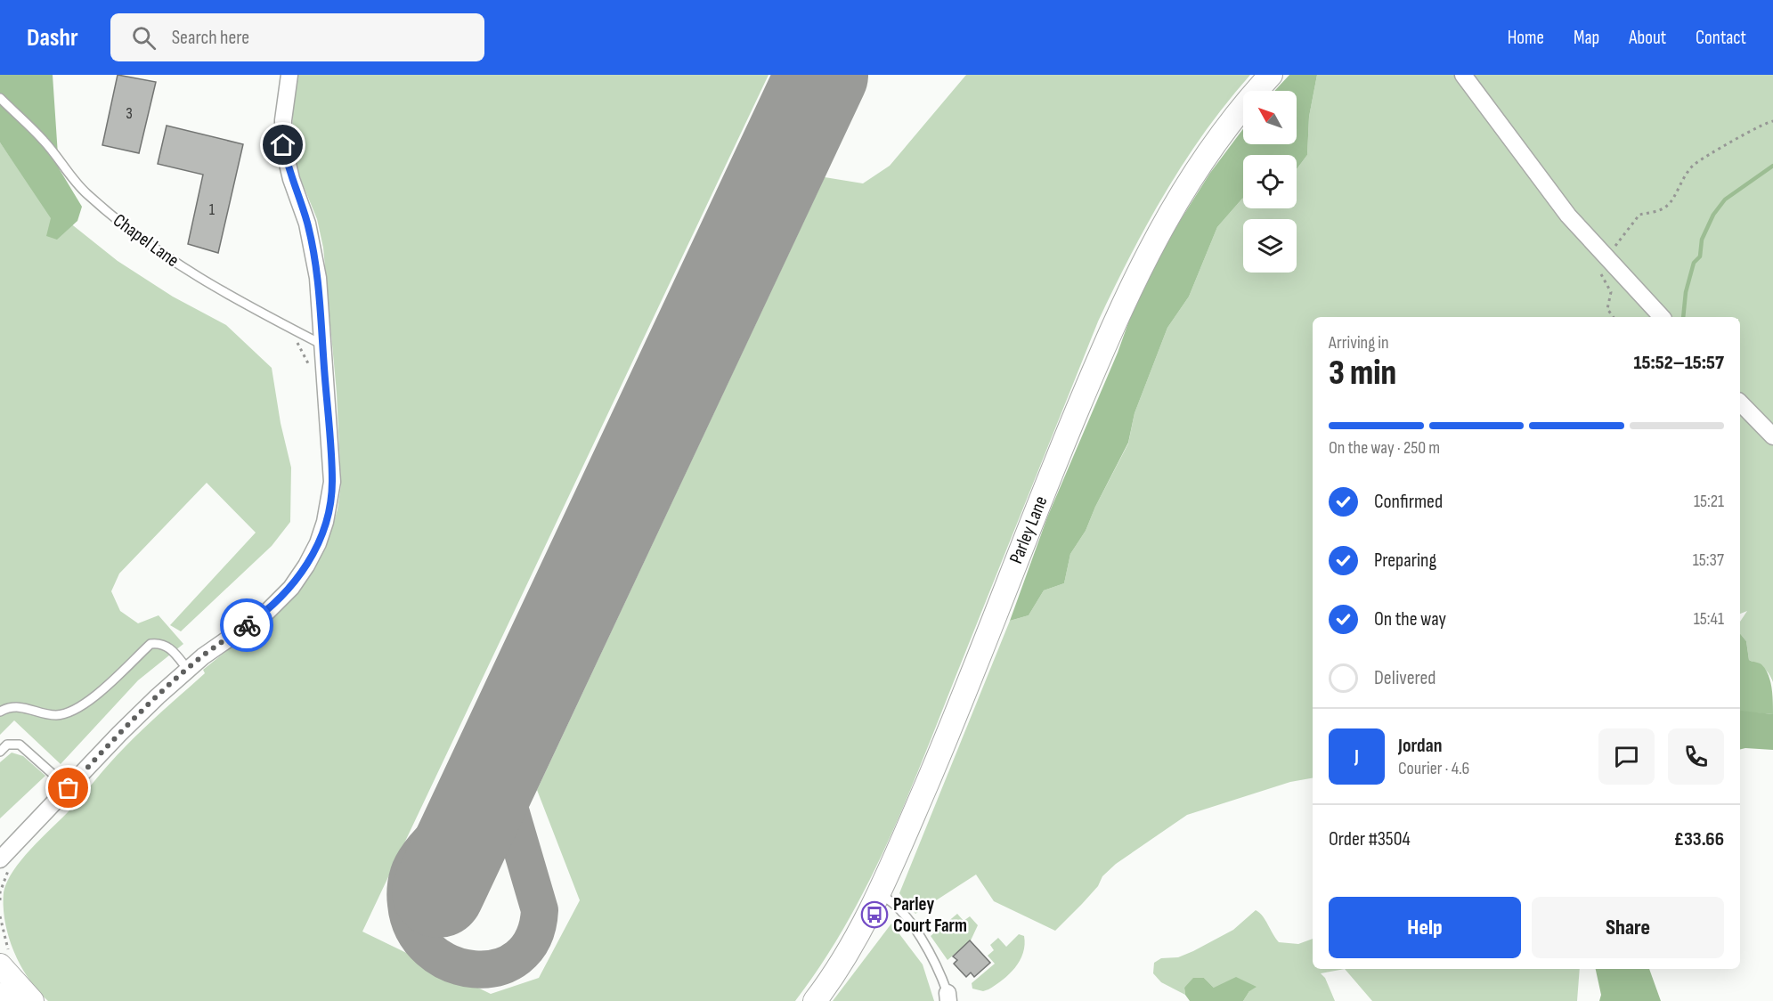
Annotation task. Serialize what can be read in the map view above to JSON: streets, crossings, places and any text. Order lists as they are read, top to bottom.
{
  "streets": {
    "main road": ["Parley Lane"],
    "lane": ["Chapel Lane"]
  },
  "places": {
    "bus stop": ["Parley Court Farm"]
  },
  "house_numbers": ["3", "1"],
  "north": "top left",
  "page": {
    "header": "Dashr",
    "search": "Search here",
    "nav": [
      "Home",
      "Map",
      "About",
      "Contact"
    ],
    "heading": ["3 min", "Arriving in", "15:52–15:57"],
    "panel": [
      "Jordan",
      "Courier · 4.6",
      "Order #3504",
      "£33.66"
    ],
    "bar": "On the way · 250 m",
    "list": [
      ["Confirmed", "15:21"],
      ["Preparing", "15:37"],
      ["On the way", "15:41"],
      "Delivered"
    ],
    "round": "J",
    "buttons": ["Help", "Share"]
  }
}
